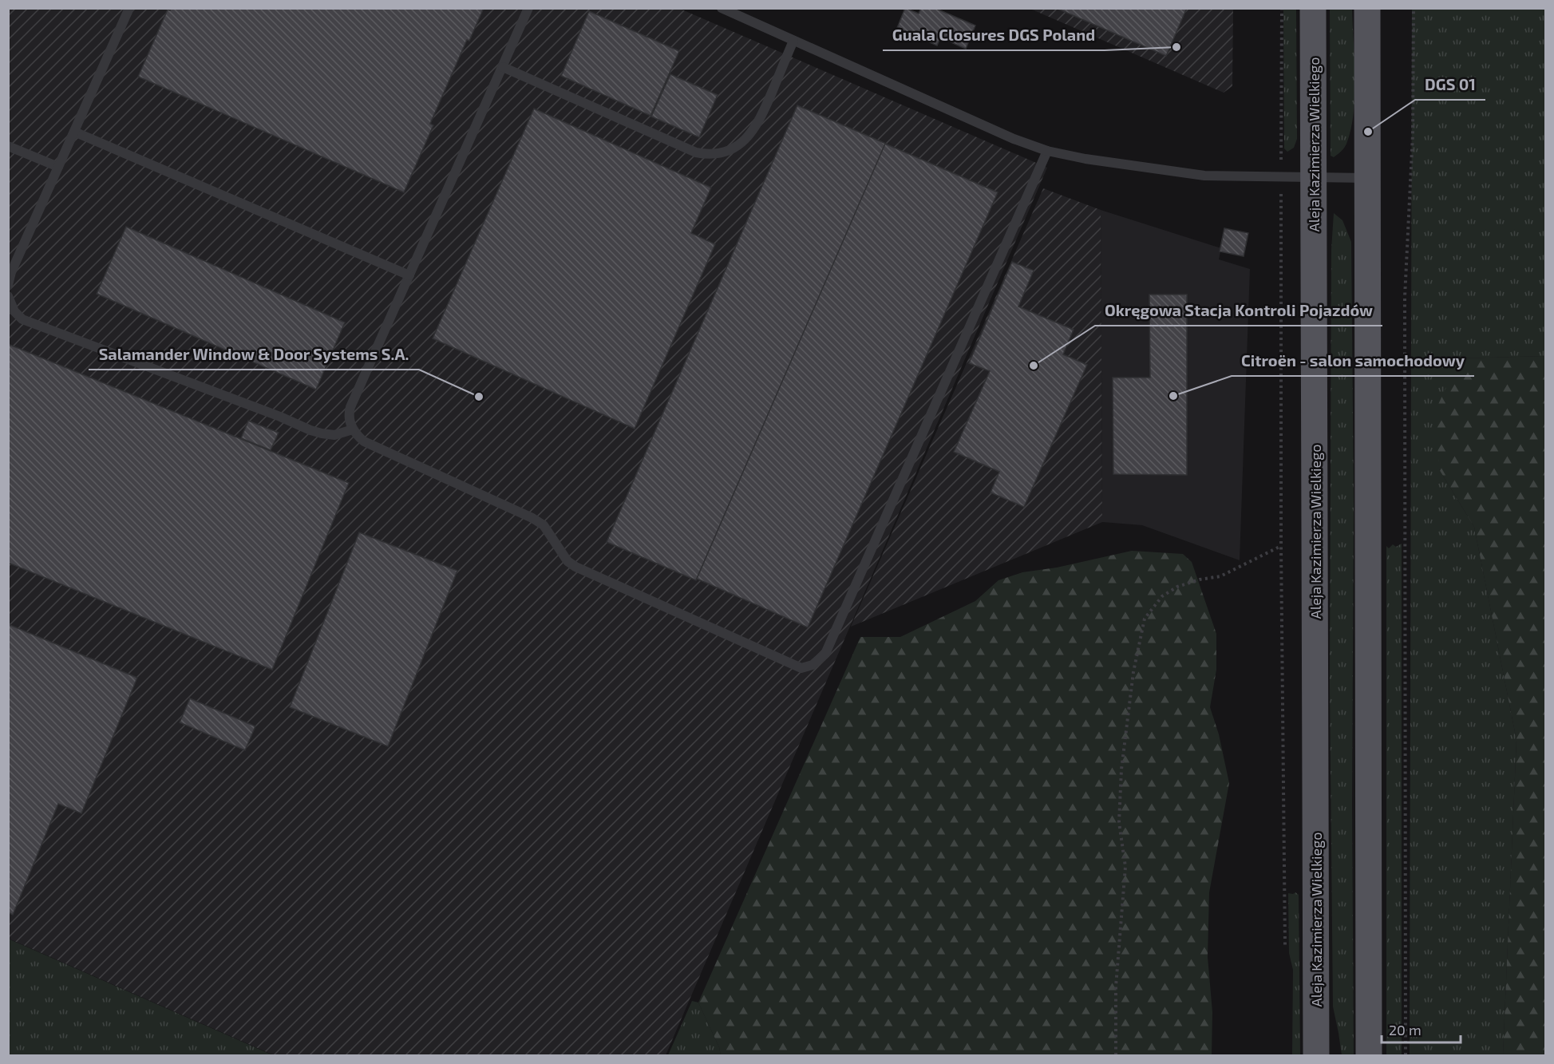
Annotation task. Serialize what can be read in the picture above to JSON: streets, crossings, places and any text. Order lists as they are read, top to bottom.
{
  "streets": {
    "main road": ["Aleja Kazimierza Wielkiego"]
  },
  "places": [
    "Guala Closures DGS Poland",
    "DGS 01",
    "Okręgowa Stacja Kontroli Pojazdów",
    "Citroën - salon samochodowy",
    "Salamander Window & Door Systems S.A."
  ],
  "scale_bar": "20 m"
}
